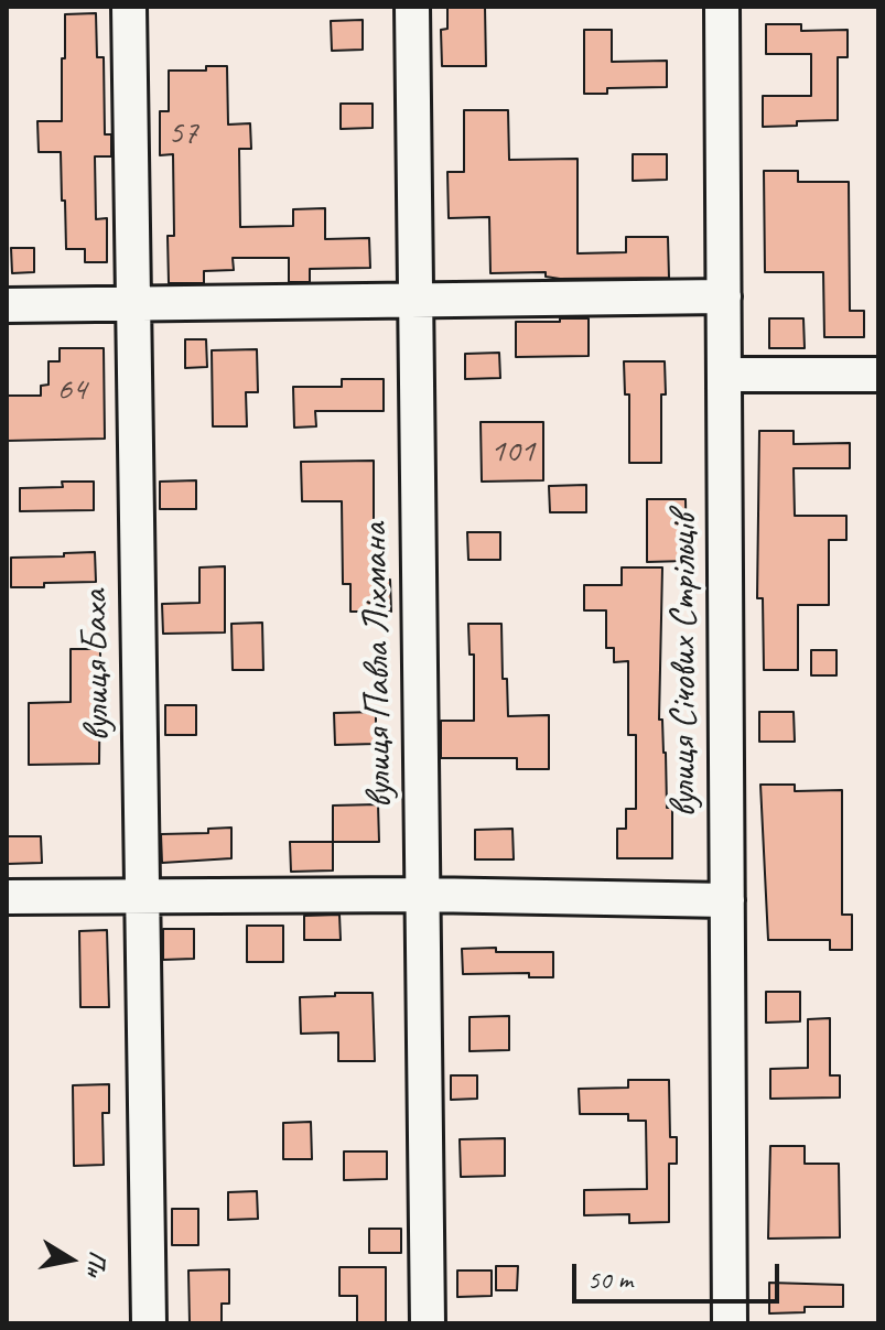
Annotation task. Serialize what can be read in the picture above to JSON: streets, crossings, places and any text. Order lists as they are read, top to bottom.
{
  "streets": {
    "street": ["вулиця Баха", "вулиця Павла Ліхмана", "вулиця Січових Стрільців"]
  },
  "house_numbers": ["57", "64", "101"],
  "scale_bar": "50 m",
  "north": "right"
}
